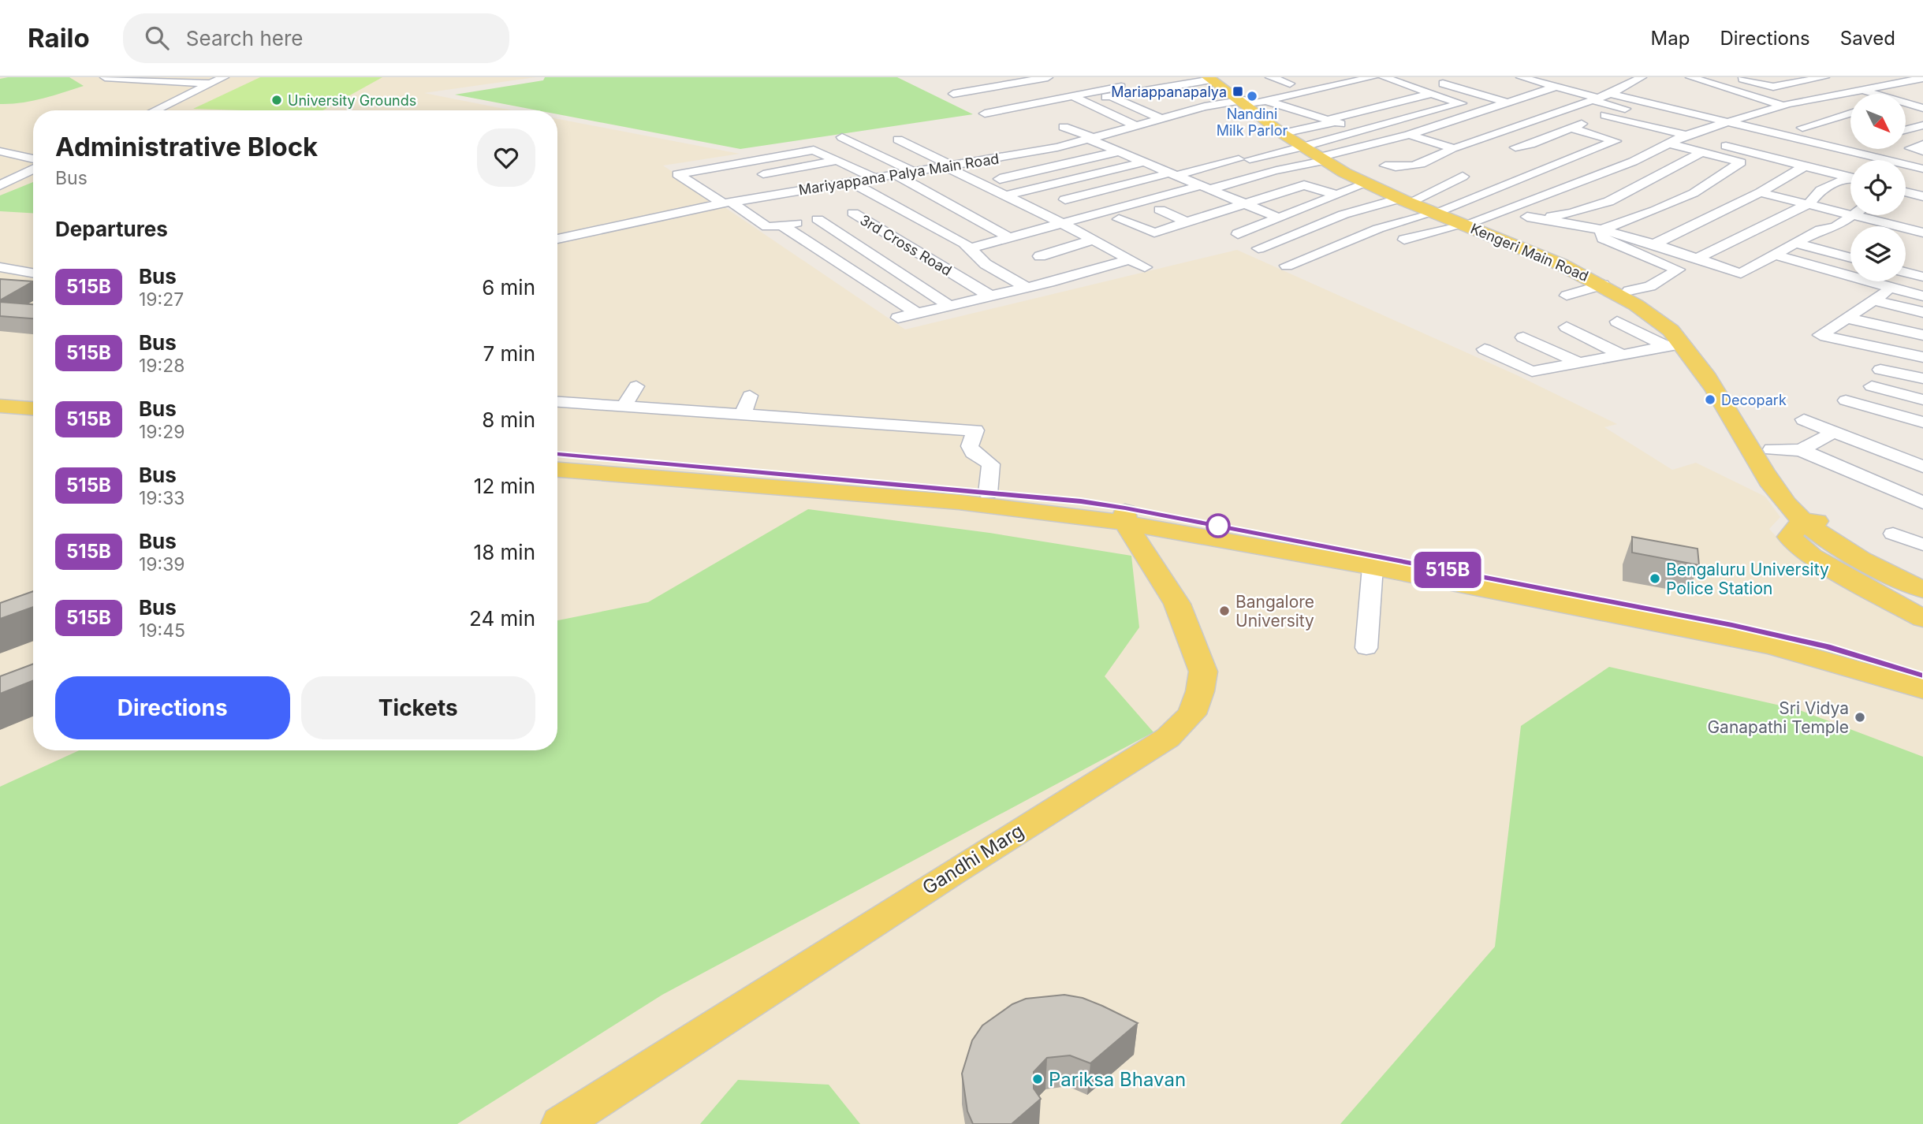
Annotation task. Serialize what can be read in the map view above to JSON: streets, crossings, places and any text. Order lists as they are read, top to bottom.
{
  "streets": {
    "main road": ["Kengeri Main Road", "Gandhi Marg"],
    "street": ["Mariyappana Palya Main Road", "3rd Cross Road"]
  },
  "crossings": [
    ["Mariyappana Palya Main Road", "Kengeri Main Road"]
  ],
  "places": {
    "transit": ["Mariappanapalya"],
    "other": [
      "Nandini Milk Parlor",
      "University Grounds",
      "Decopark",
      "Bengaluru University Police Station",
      "Bangalore University",
      "Sri Vidya Ganapathi Temple",
      "Pariksa Bhavan"
    ]
  },
  "lines": ["bus line 515B"],
  "north": "bottom right",
  "page": {
    "header": "Railo",
    "search": "Search here",
    "nav": ["Map", "Directions", "Saved"],
    "on_map": "515B",
    "heading": [
      ["Administrative Block", "Bus"],
      "Departures"
    ],
    "list": [
      {
        "mark": "515B",
        "name": "Bus",
        "note": "19:27",
        "value": "6 min"
      },
      {
        "mark": "515B",
        "name": "Bus",
        "note": "19:28",
        "value": "7 min"
      },
      {
        "mark": "515B",
        "name": "Bus",
        "note": "19:29",
        "value": "8 min"
      },
      {
        "mark": "515B",
        "name": "Bus",
        "note": "19:33",
        "value": "12 min"
      },
      {
        "mark": "515B",
        "name": "Bus",
        "note": "19:39",
        "value": "18 min"
      },
      {
        "mark": "515B",
        "name": "Bus",
        "note": "19:45",
        "value": "24 min"
      }
    ],
    "buttons": ["Directions", "Tickets"]
  }
}
